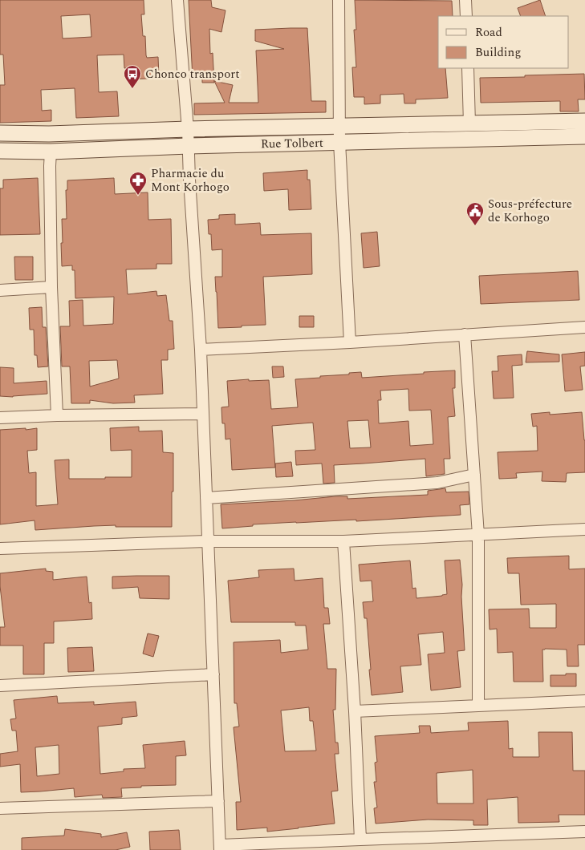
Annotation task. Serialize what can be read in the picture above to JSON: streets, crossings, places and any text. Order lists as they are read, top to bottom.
{
  "streets": {
    "street": ["Rue Tolbert"]
  },
  "places": {
    "bus stop": ["Chonco transport"],
    "pharmacy": ["Pharmacie du Mont Korhogo"],
    "public building": ["Sous-préfecture de Korhogo"]
  },
  "legend": ["Road", "Building"]
}
